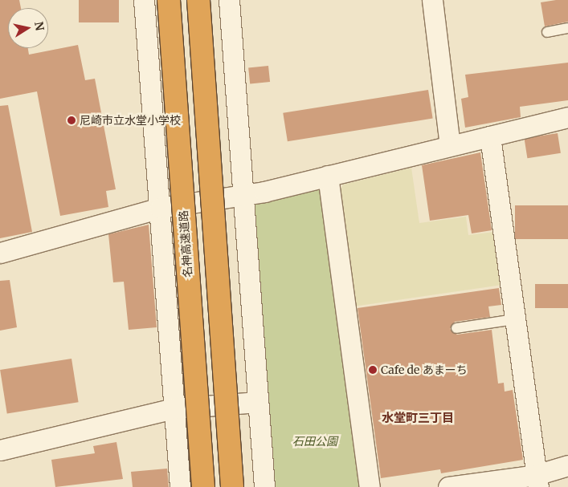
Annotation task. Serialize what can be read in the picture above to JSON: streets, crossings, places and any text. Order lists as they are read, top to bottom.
{
  "streets": {
    "highway": ["名神高速道路"]
  },
  "districts": ["水堂町三丁目"],
  "parks": ["石田公園"],
  "places": ["尼崎市立水堂小学校", "Cafe de あまーち"],
  "north": "right"
}
